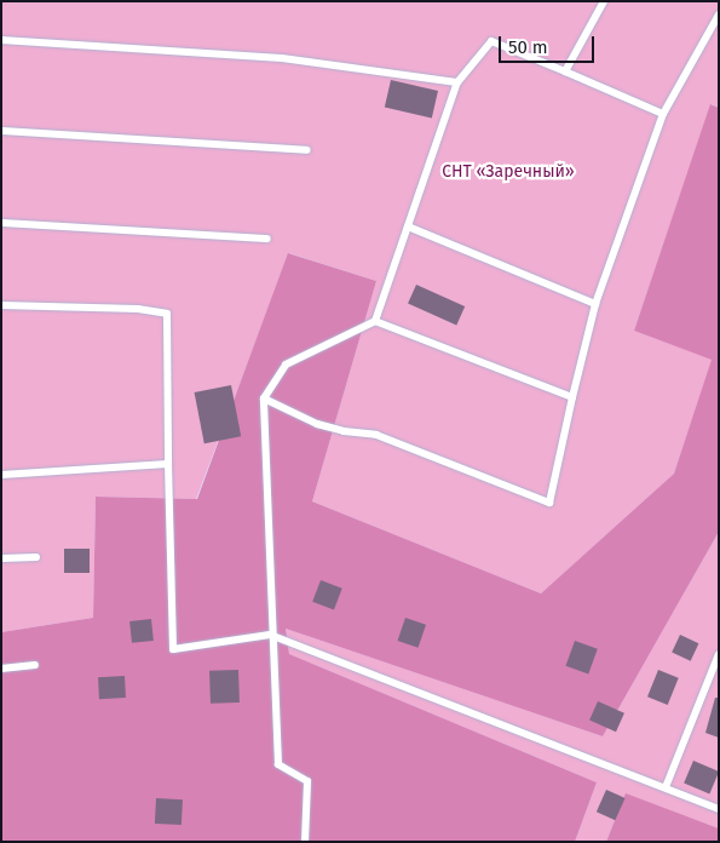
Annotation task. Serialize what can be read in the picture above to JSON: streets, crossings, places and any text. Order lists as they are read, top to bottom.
{
  "parks": ["СНТ «Заречный»"],
  "scale_bar": "50 m"
}
